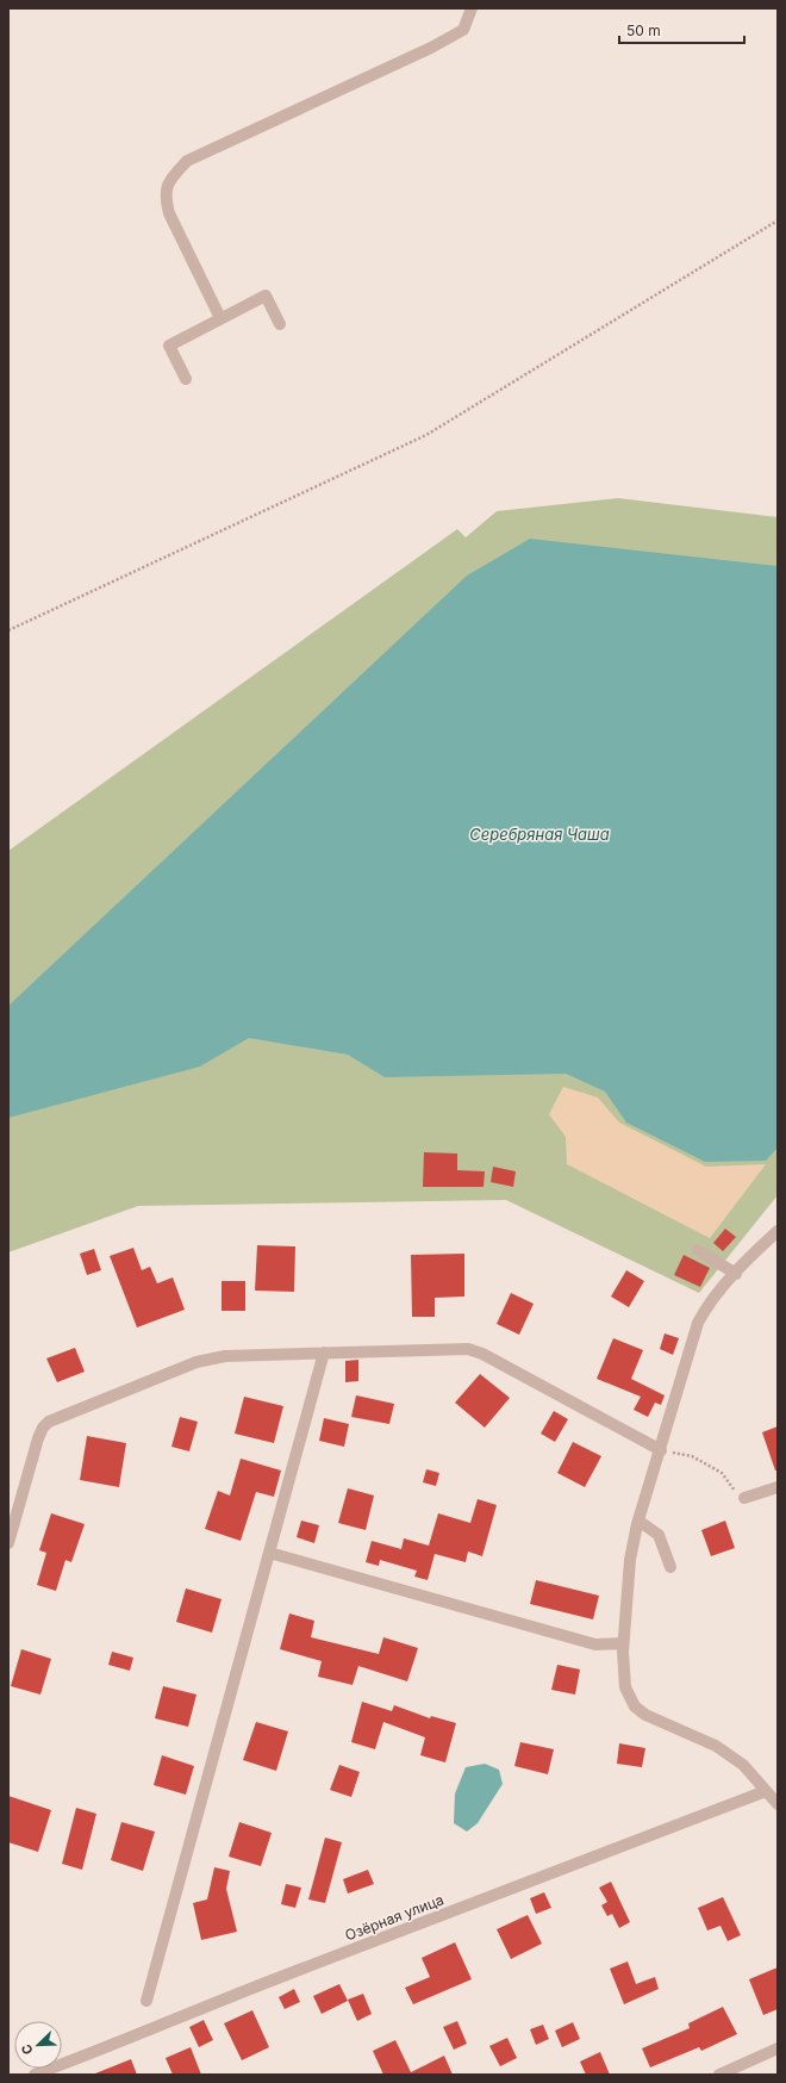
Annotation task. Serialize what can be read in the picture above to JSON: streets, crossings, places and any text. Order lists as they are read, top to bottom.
{
  "streets": {
    "street": ["Озёрная улица"]
  },
  "water": ["Серебряная Чаша"],
  "scale_bar": "50 m",
  "north": "bottom left"
}
